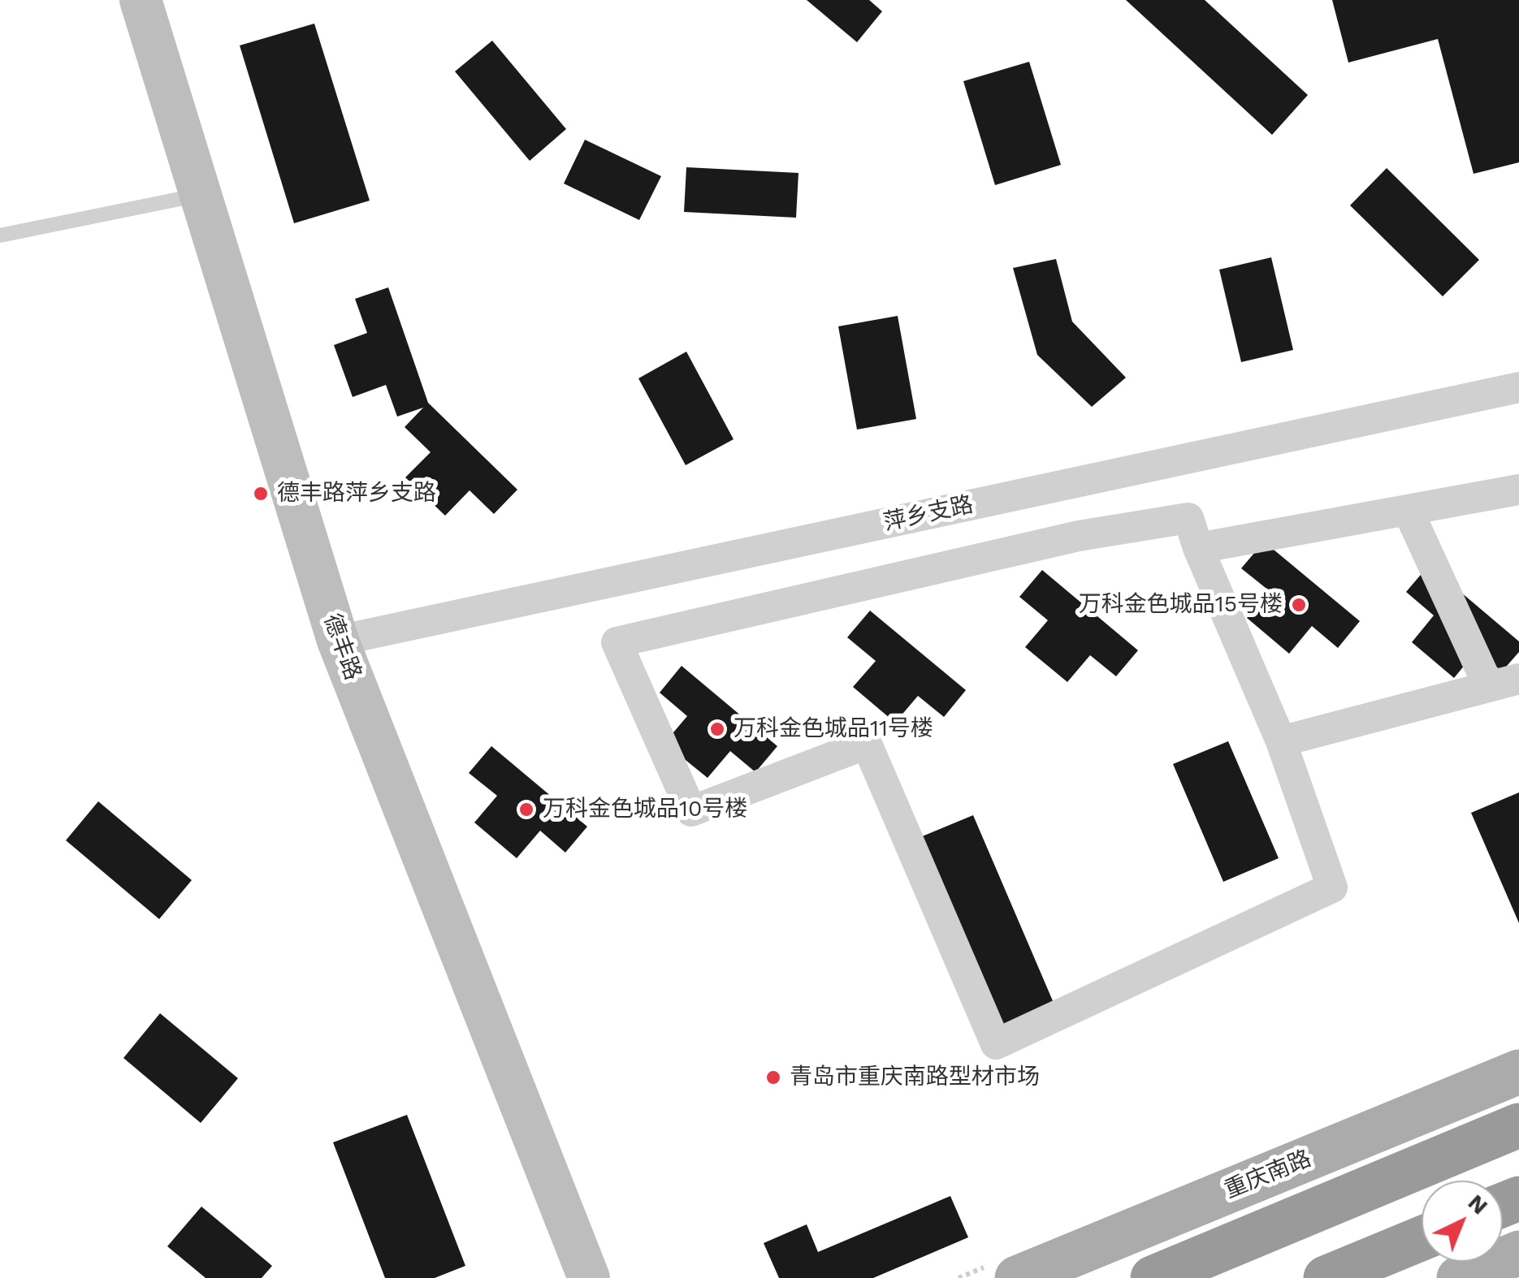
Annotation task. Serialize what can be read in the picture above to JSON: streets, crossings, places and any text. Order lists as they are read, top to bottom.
{
  "streets": {
    "main road": ["重庆南路"],
    "street": ["萍乡支路", "德丰路"]
  },
  "crossings": [
    ["萍乡支路", "德丰路"]
  ],
  "places": [
    "德丰路萍乡支路",
    "万科金色城品15号楼",
    "万科金色城品11号楼",
    "万科金色城品10号楼",
    "青岛市重庆南路型材市场"
  ],
  "north": "top right"
}
